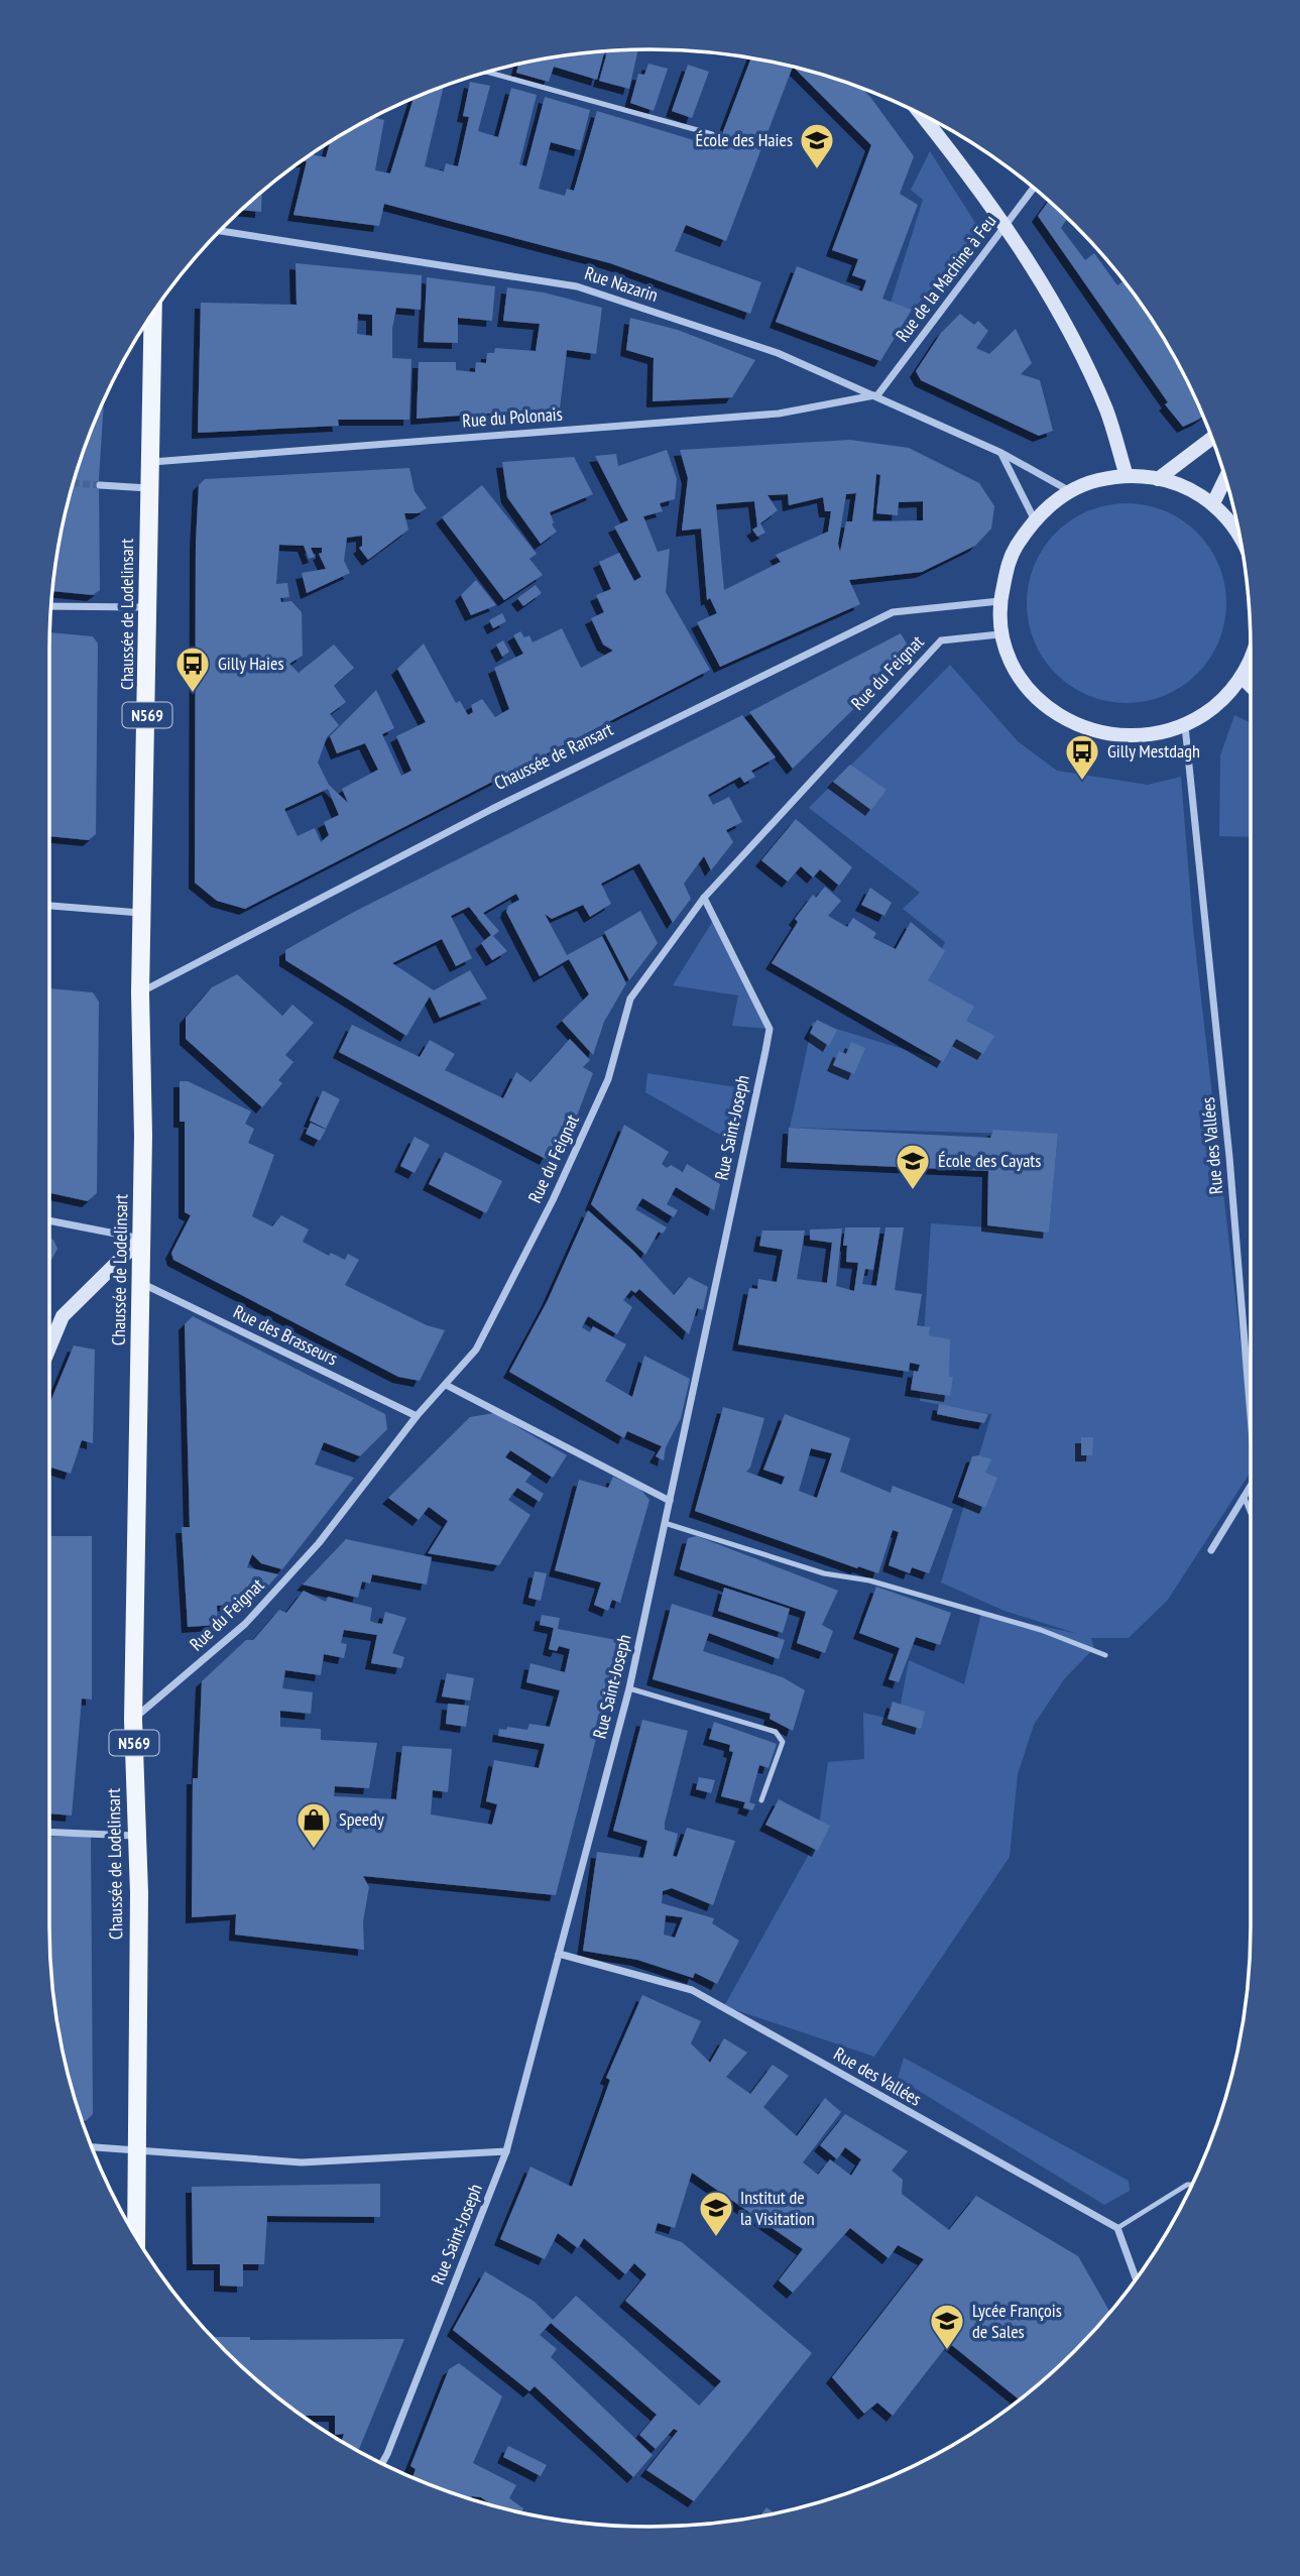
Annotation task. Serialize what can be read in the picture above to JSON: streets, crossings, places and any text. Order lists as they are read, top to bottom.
{
  "streets": {
    "main road": ["Chaussée de Lodelinsart", "N569"],
    "street": [
      "Rue de la Machine à Feu",
      "Rue Nazarin",
      "Rue du Polonais",
      "Rue du Feignat",
      "Chaussée de Ransart",
      "Rue Saint-Joseph",
      "Rue des Vallées",
      "Rue des Brasseurs"
    ]
  },
  "crossings": [
    ["Rue de la Machine à Feu", "Rue Nazarin"],
    ["Rue de la Machine à Feu", "Rue du Polonais"],
    ["Rue Nazarin", "Rue du Polonais"],
    ["Rue du Polonais", "Chaussée de Lodelinsart"],
    ["Chaussée de Lodelinsart", "Rue du Feignat"],
    ["Chaussée de Lodelinsart", "Chaussée de Ransart"],
    ["Chaussée de Lodelinsart", "Rue des Brasseurs"],
    ["Rue du Feignat", "Rue Saint-Joseph"],
    ["Rue du Feignat", "Rue des Brasseurs"],
    ["Rue Saint-Joseph", "Rue des Vallées"]
  ],
  "places": {
    "school or university": [
      "École des Haies",
      "École des Cayats",
      "Institut de la Visitation",
      "Lycée François de Sales"
    ],
    "bus stop": ["Gilly Haies", "Gilly Mestdagh"],
    "shop": ["Speedy"]
  }
}
